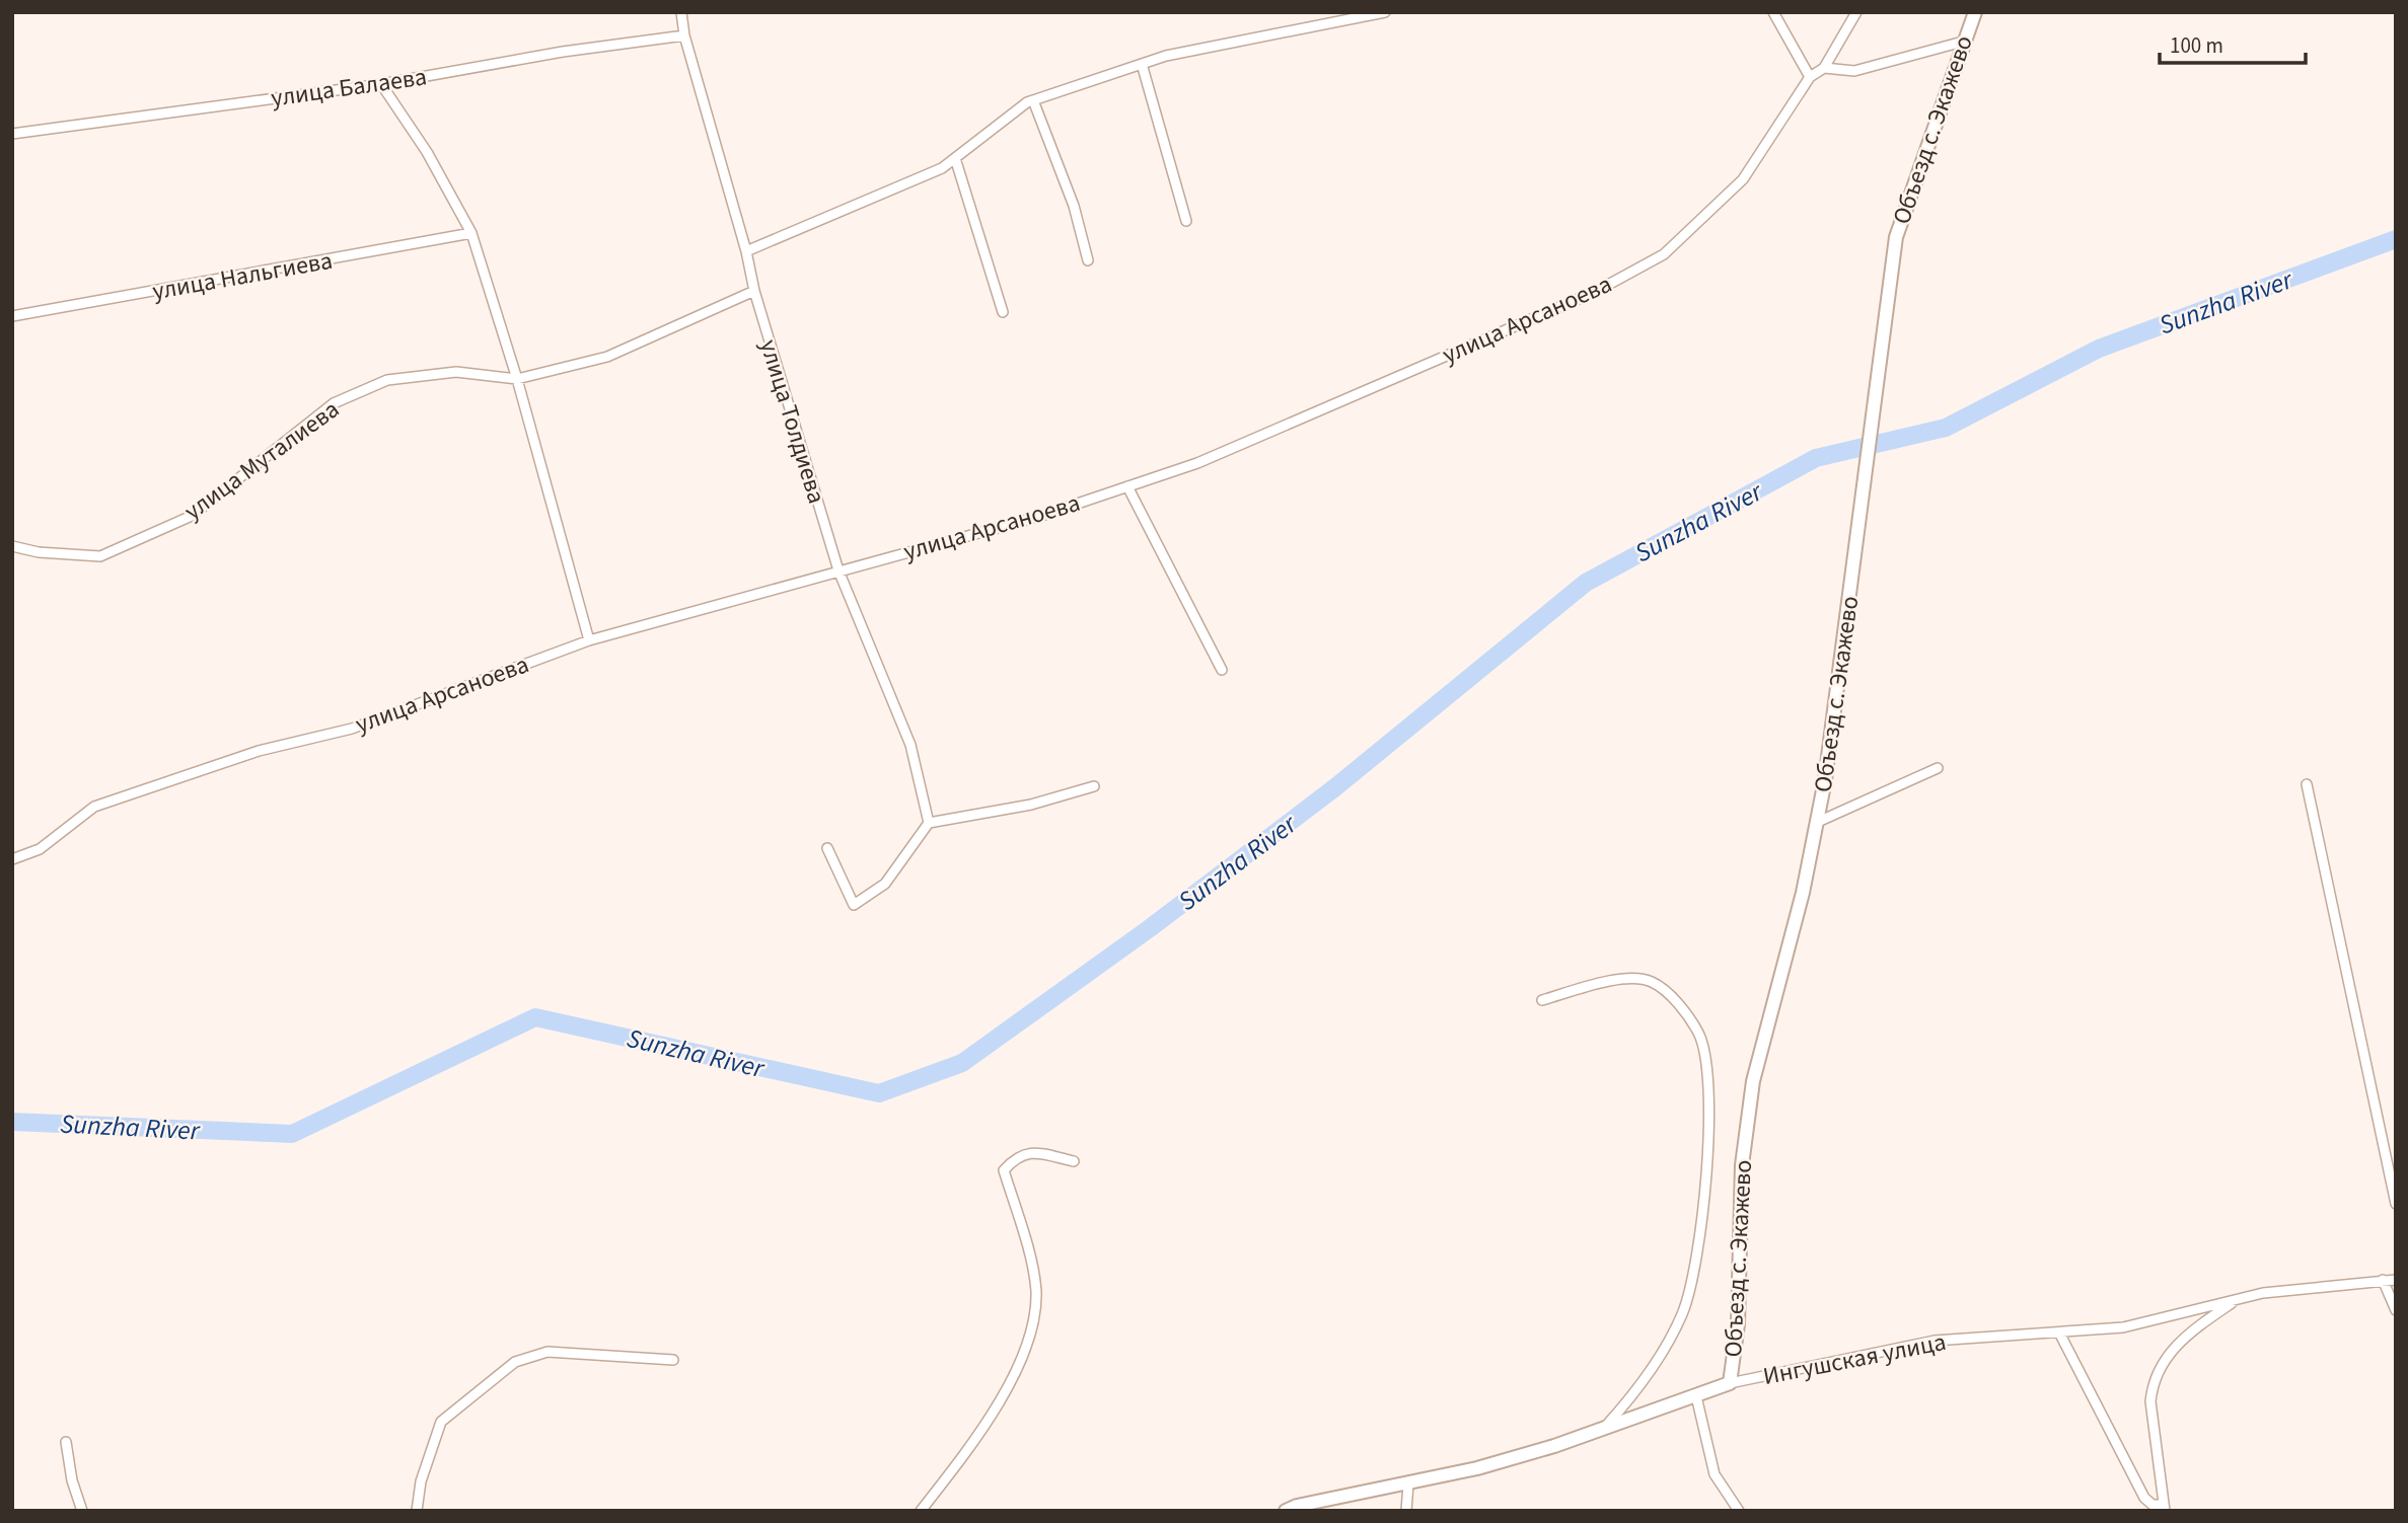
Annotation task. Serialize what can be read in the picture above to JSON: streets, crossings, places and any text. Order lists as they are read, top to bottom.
{
  "streets": {
    "main road": ["Объезд с. Экажево", "Ингушская улица"],
    "street": [
      "улица Балаева",
      "улица Нальгиева",
      "улица Арсаноева",
      "улица Толдиева",
      "улица Муталиева"
    ]
  },
  "crossings": [
    ["улица Балаева", "улица Толдиева"],
    ["Объезд с. Экажево", "Ингушская улица"],
    ["улица Арсаноева", "улица Толдиева"],
    ["улица Толдиева", "улица Муталиева"]
  ],
  "water": ["Sunzha River"],
  "scale_bar": "100 m"
}
